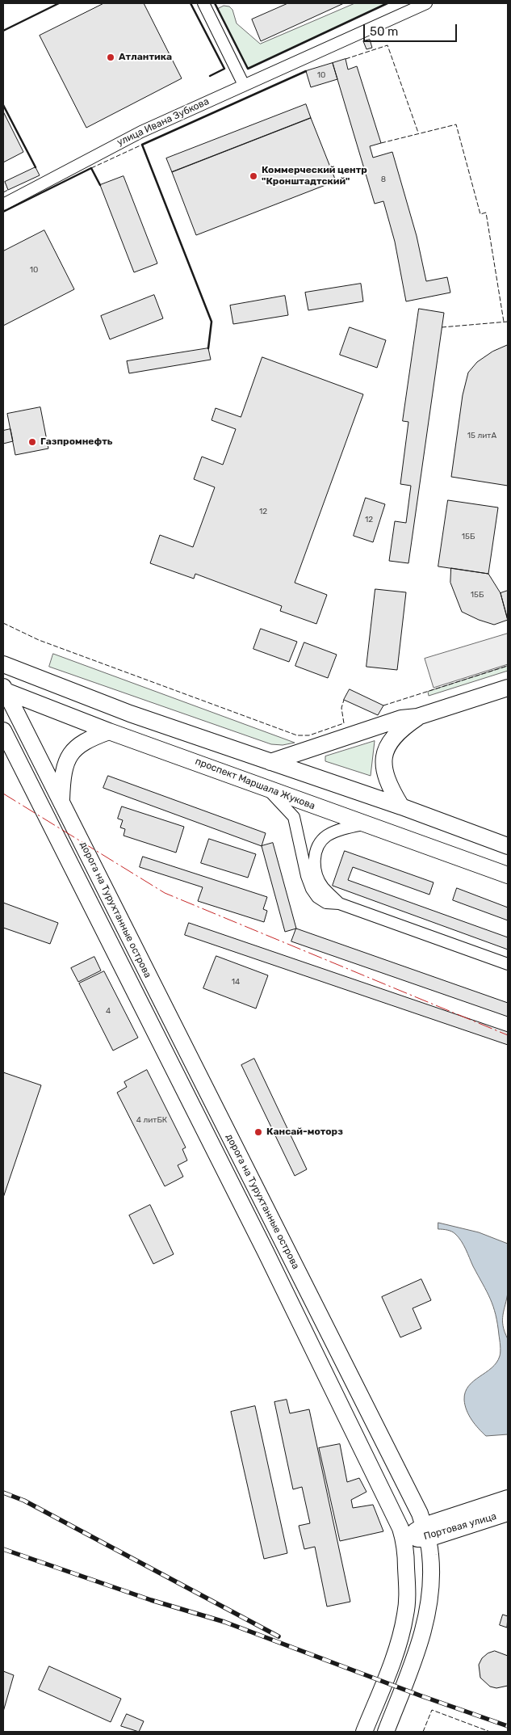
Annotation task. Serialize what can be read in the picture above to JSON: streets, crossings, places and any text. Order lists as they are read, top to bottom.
{
  "streets": {
    "street": [
      "улица Ивана Зубкова",
      "проспект Маршала Жукова",
      "дорога на Турухтанные острова",
      "Портовая улица"
    ]
  },
  "crossings": [
    ["проспект Маршала Жукова", "дорога на Турухтанные острова"],
    ["дорога на Турухтанные острова", "Портовая улица"]
  ],
  "places": [
    "Атлантика",
    "Коммерческий центр \"Кронштадтский\"",
    "Газпромнефть",
    "Кансай-моторз"
  ],
  "house_numbers": [
    "10",
    "8",
    "10",
    "15 литА",
    "12",
    "12",
    "15Б",
    "15Б",
    "14",
    "4",
    "4 литБК"
  ],
  "scale_bar": "50 m"
}
